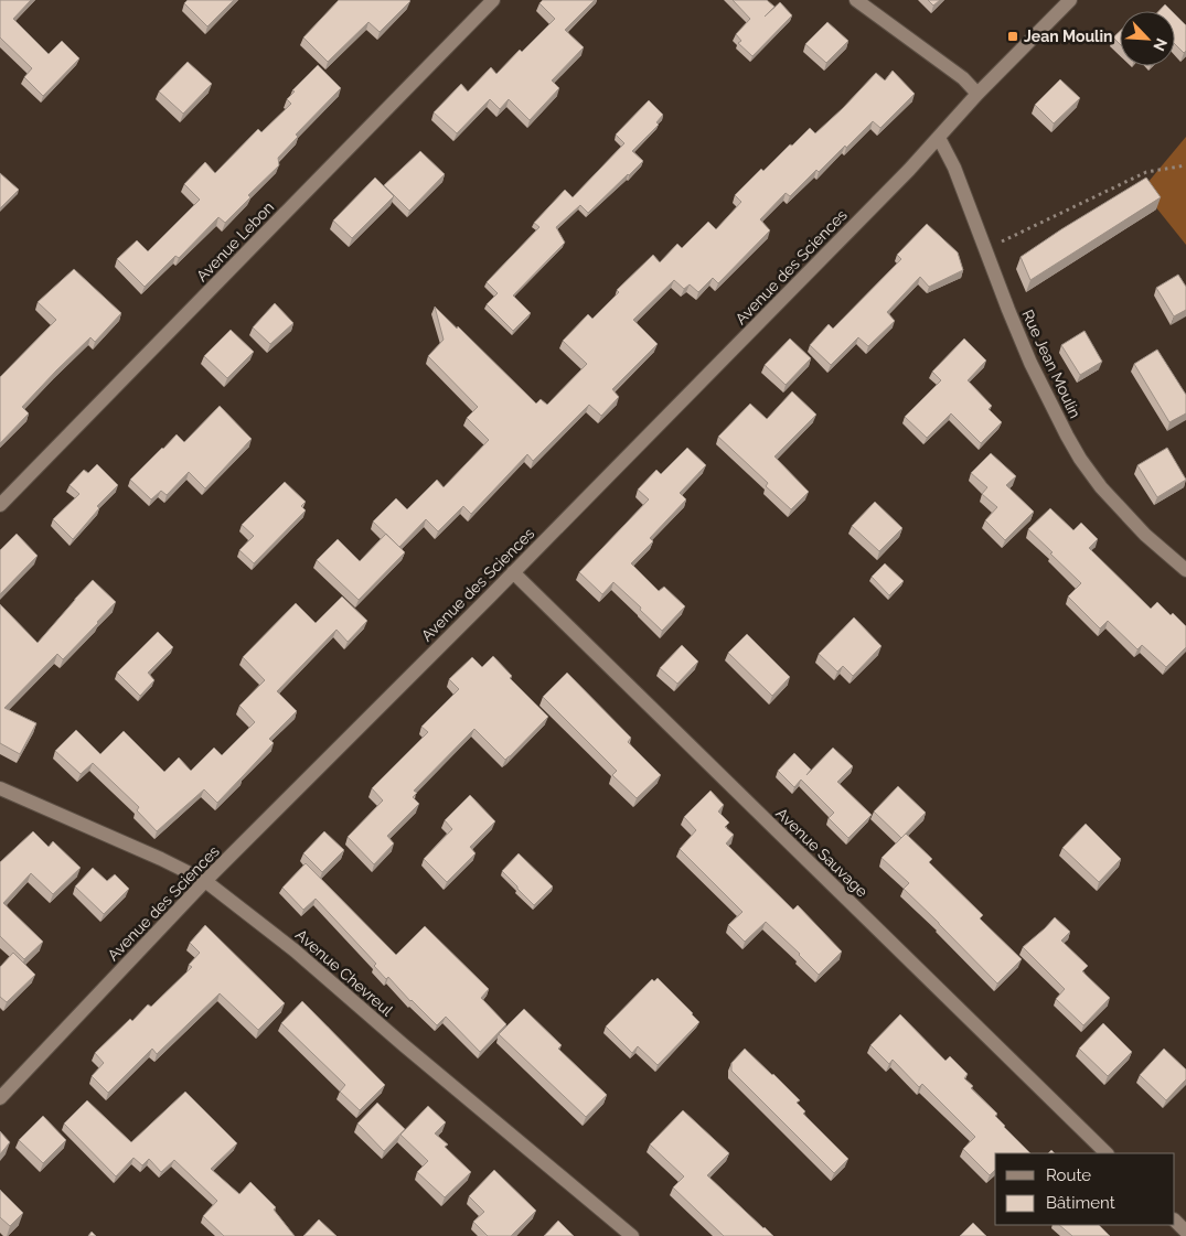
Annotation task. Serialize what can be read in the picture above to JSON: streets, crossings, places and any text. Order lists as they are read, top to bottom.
{
  "streets": {
    "street": [
      "Avenue Lebon",
      "Avenue des Sciences",
      "Rue Jean Moulin",
      "Avenue Sauvage",
      "Avenue Chevreul"
    ]
  },
  "crossings": [
    ["Avenue des Sciences", "Rue Jean Moulin"],
    ["Avenue des Sciences", "Avenue Sauvage"],
    ["Avenue des Sciences", "Avenue Chevreul"]
  ],
  "places": {
    "transit": ["Jean Moulin"]
  },
  "legend": ["Route", "Bâtiment"],
  "north": "bottom right"
}
